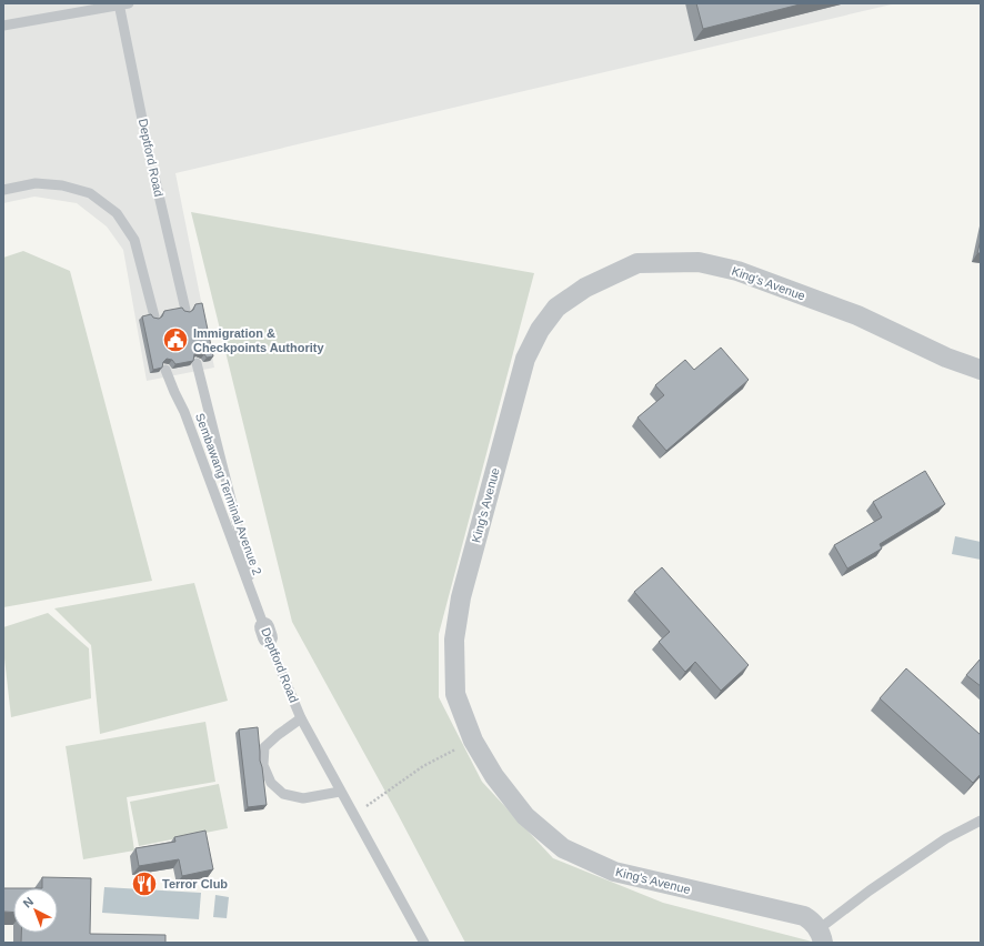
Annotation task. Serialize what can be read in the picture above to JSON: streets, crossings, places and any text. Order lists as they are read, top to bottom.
{
  "streets": {
    "street": ["King's Avenue"],
    "lane": ["Deptford Road", "Sembawang Terminal Avenue 2"]
  },
  "crossings": [
    ["Deptford Road", "Sembawang Terminal Avenue 2"]
  ],
  "places": {
    "public building": ["Immigration & Checkpoints Authority"],
    "restaurant": ["Terror Club"]
  },
  "north": "top left"
}
